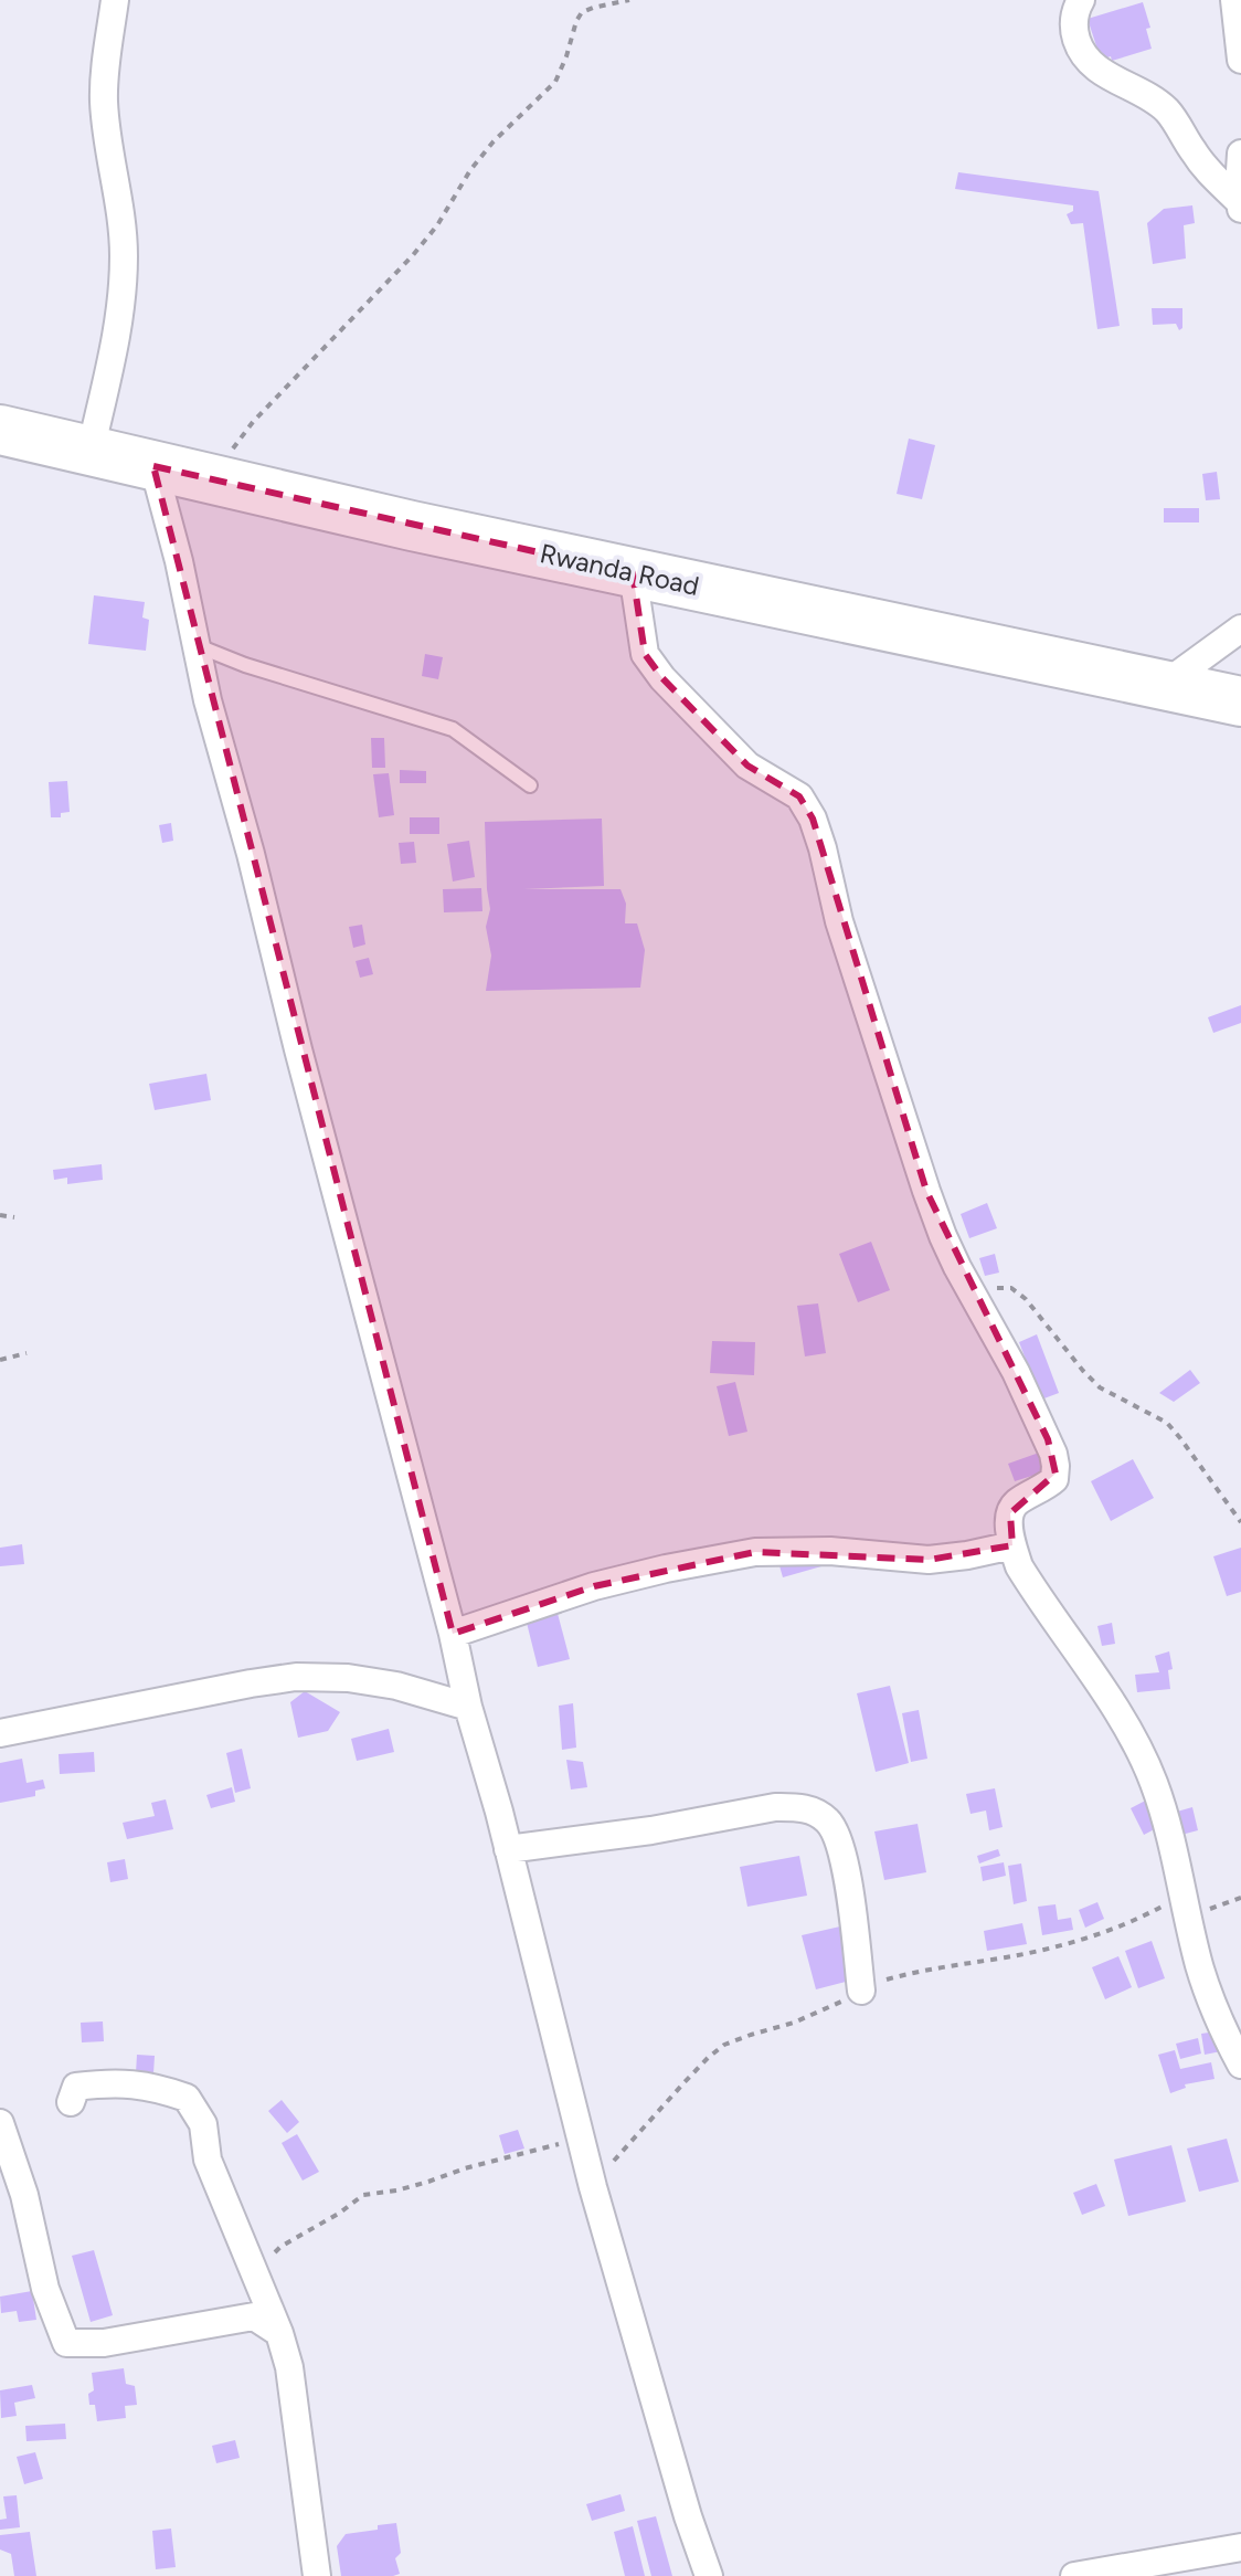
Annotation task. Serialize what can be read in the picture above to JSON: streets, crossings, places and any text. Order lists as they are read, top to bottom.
{
  "streets": {
    "highway": ["Rwanda Road"]
  }
}
